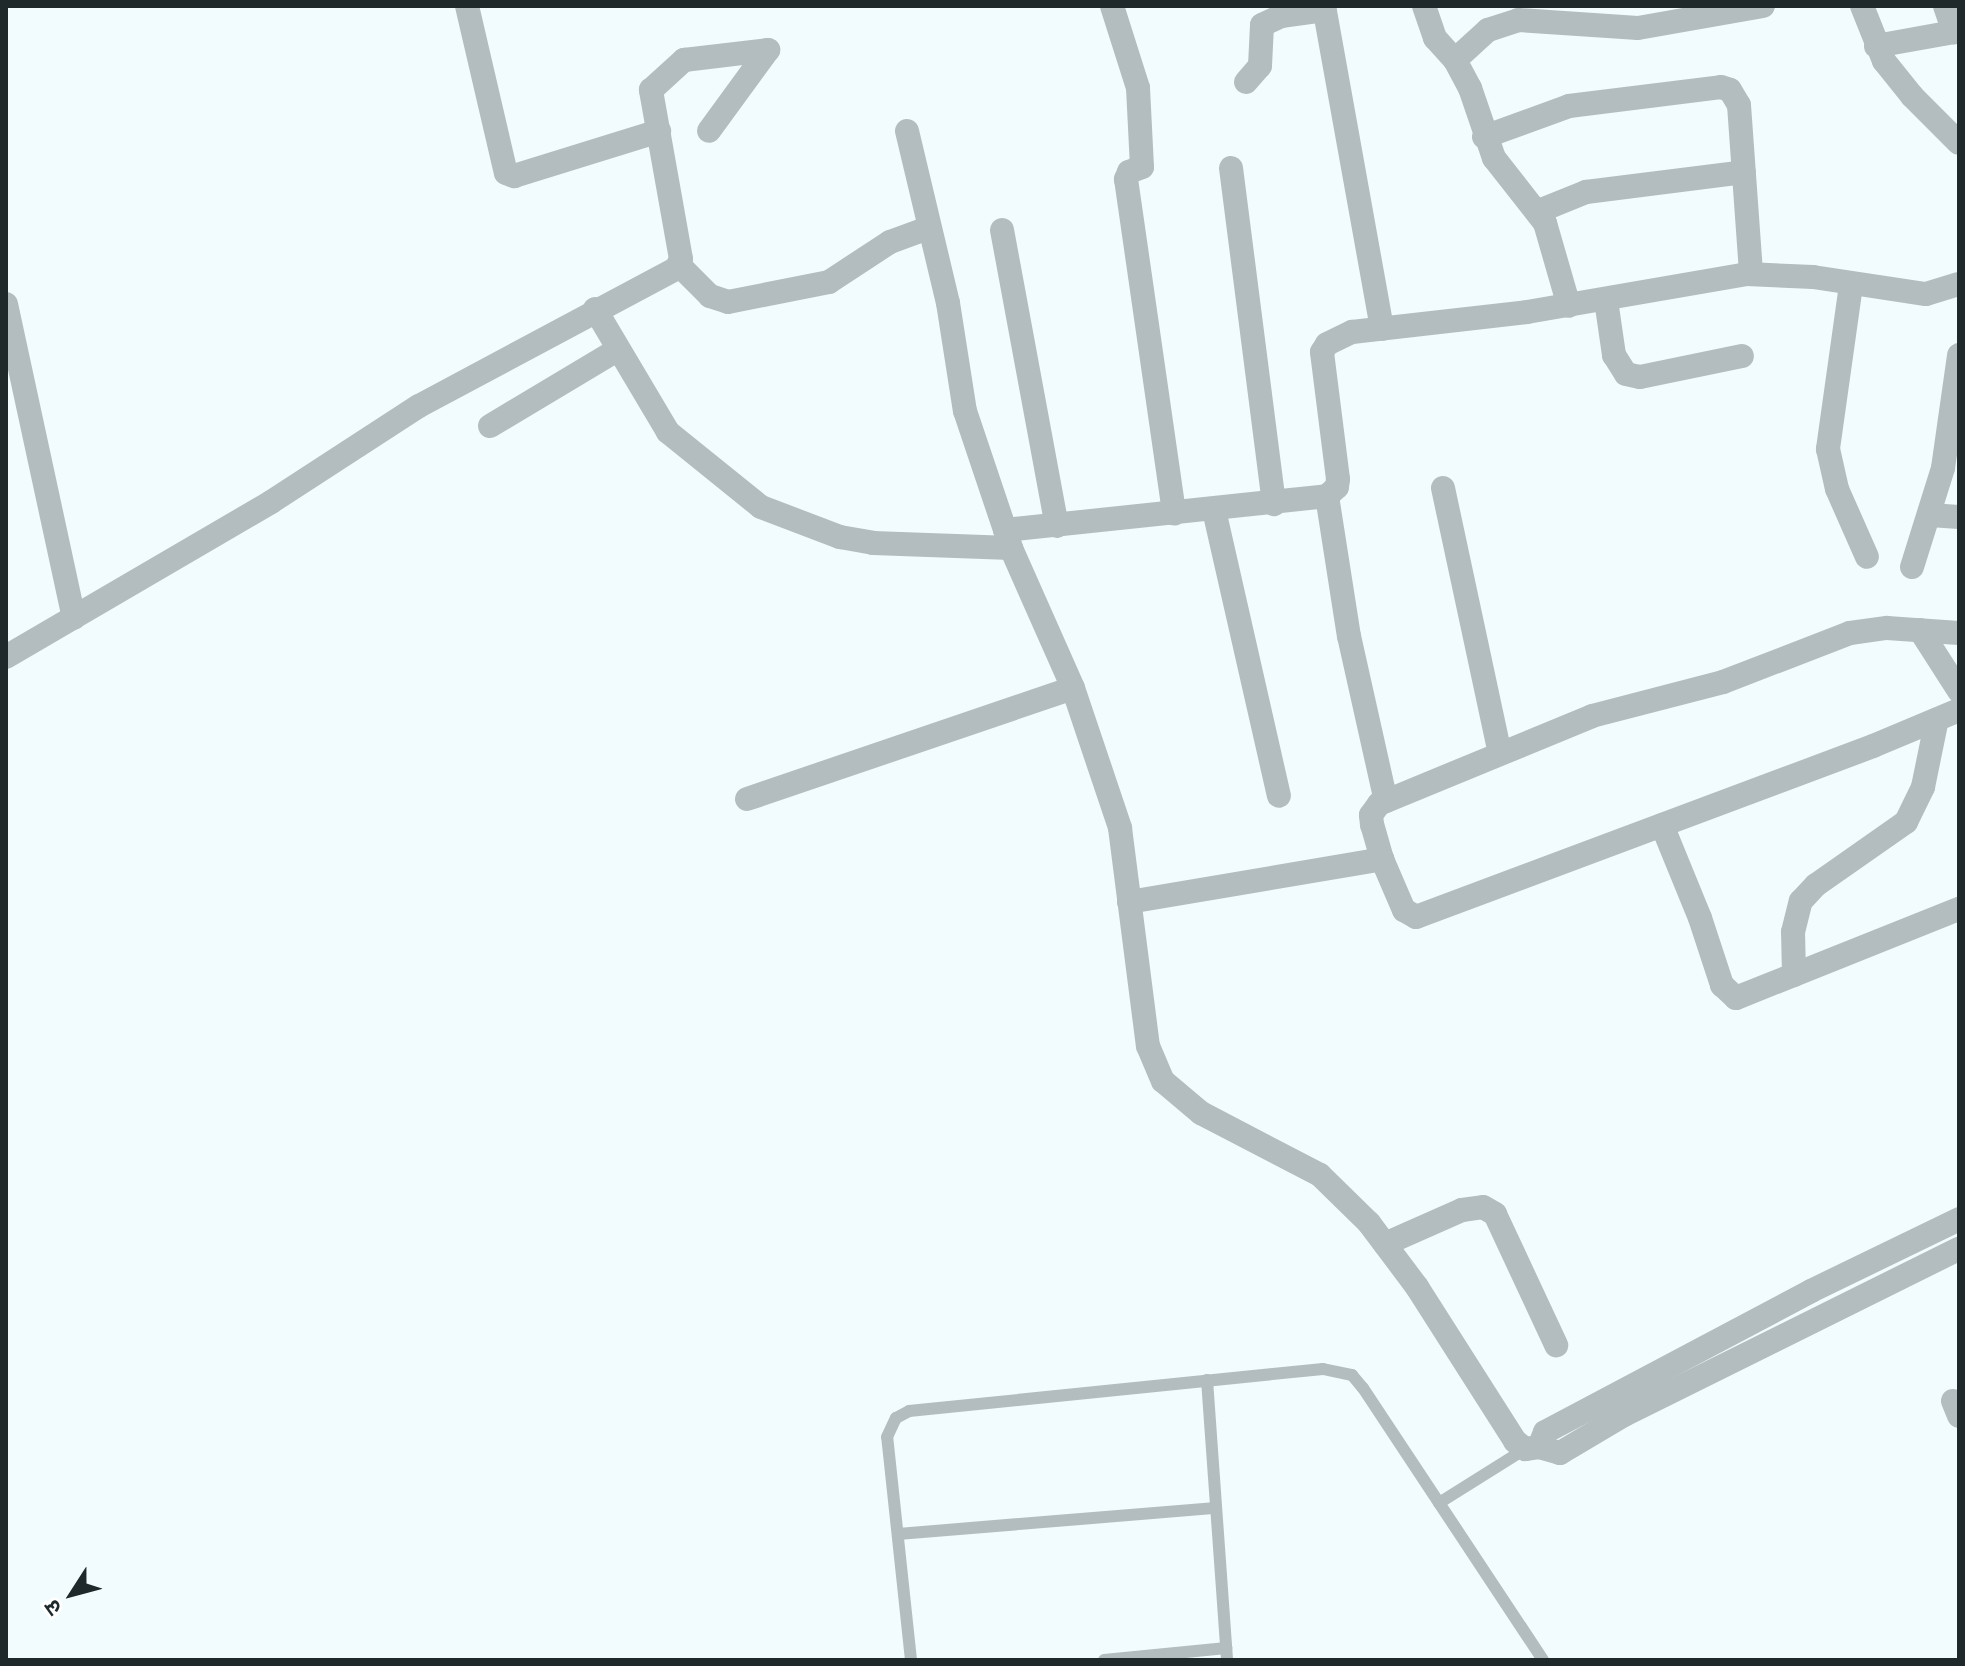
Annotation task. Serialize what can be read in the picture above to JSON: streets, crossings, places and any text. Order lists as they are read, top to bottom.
{
  "north": "bottom left"
}
